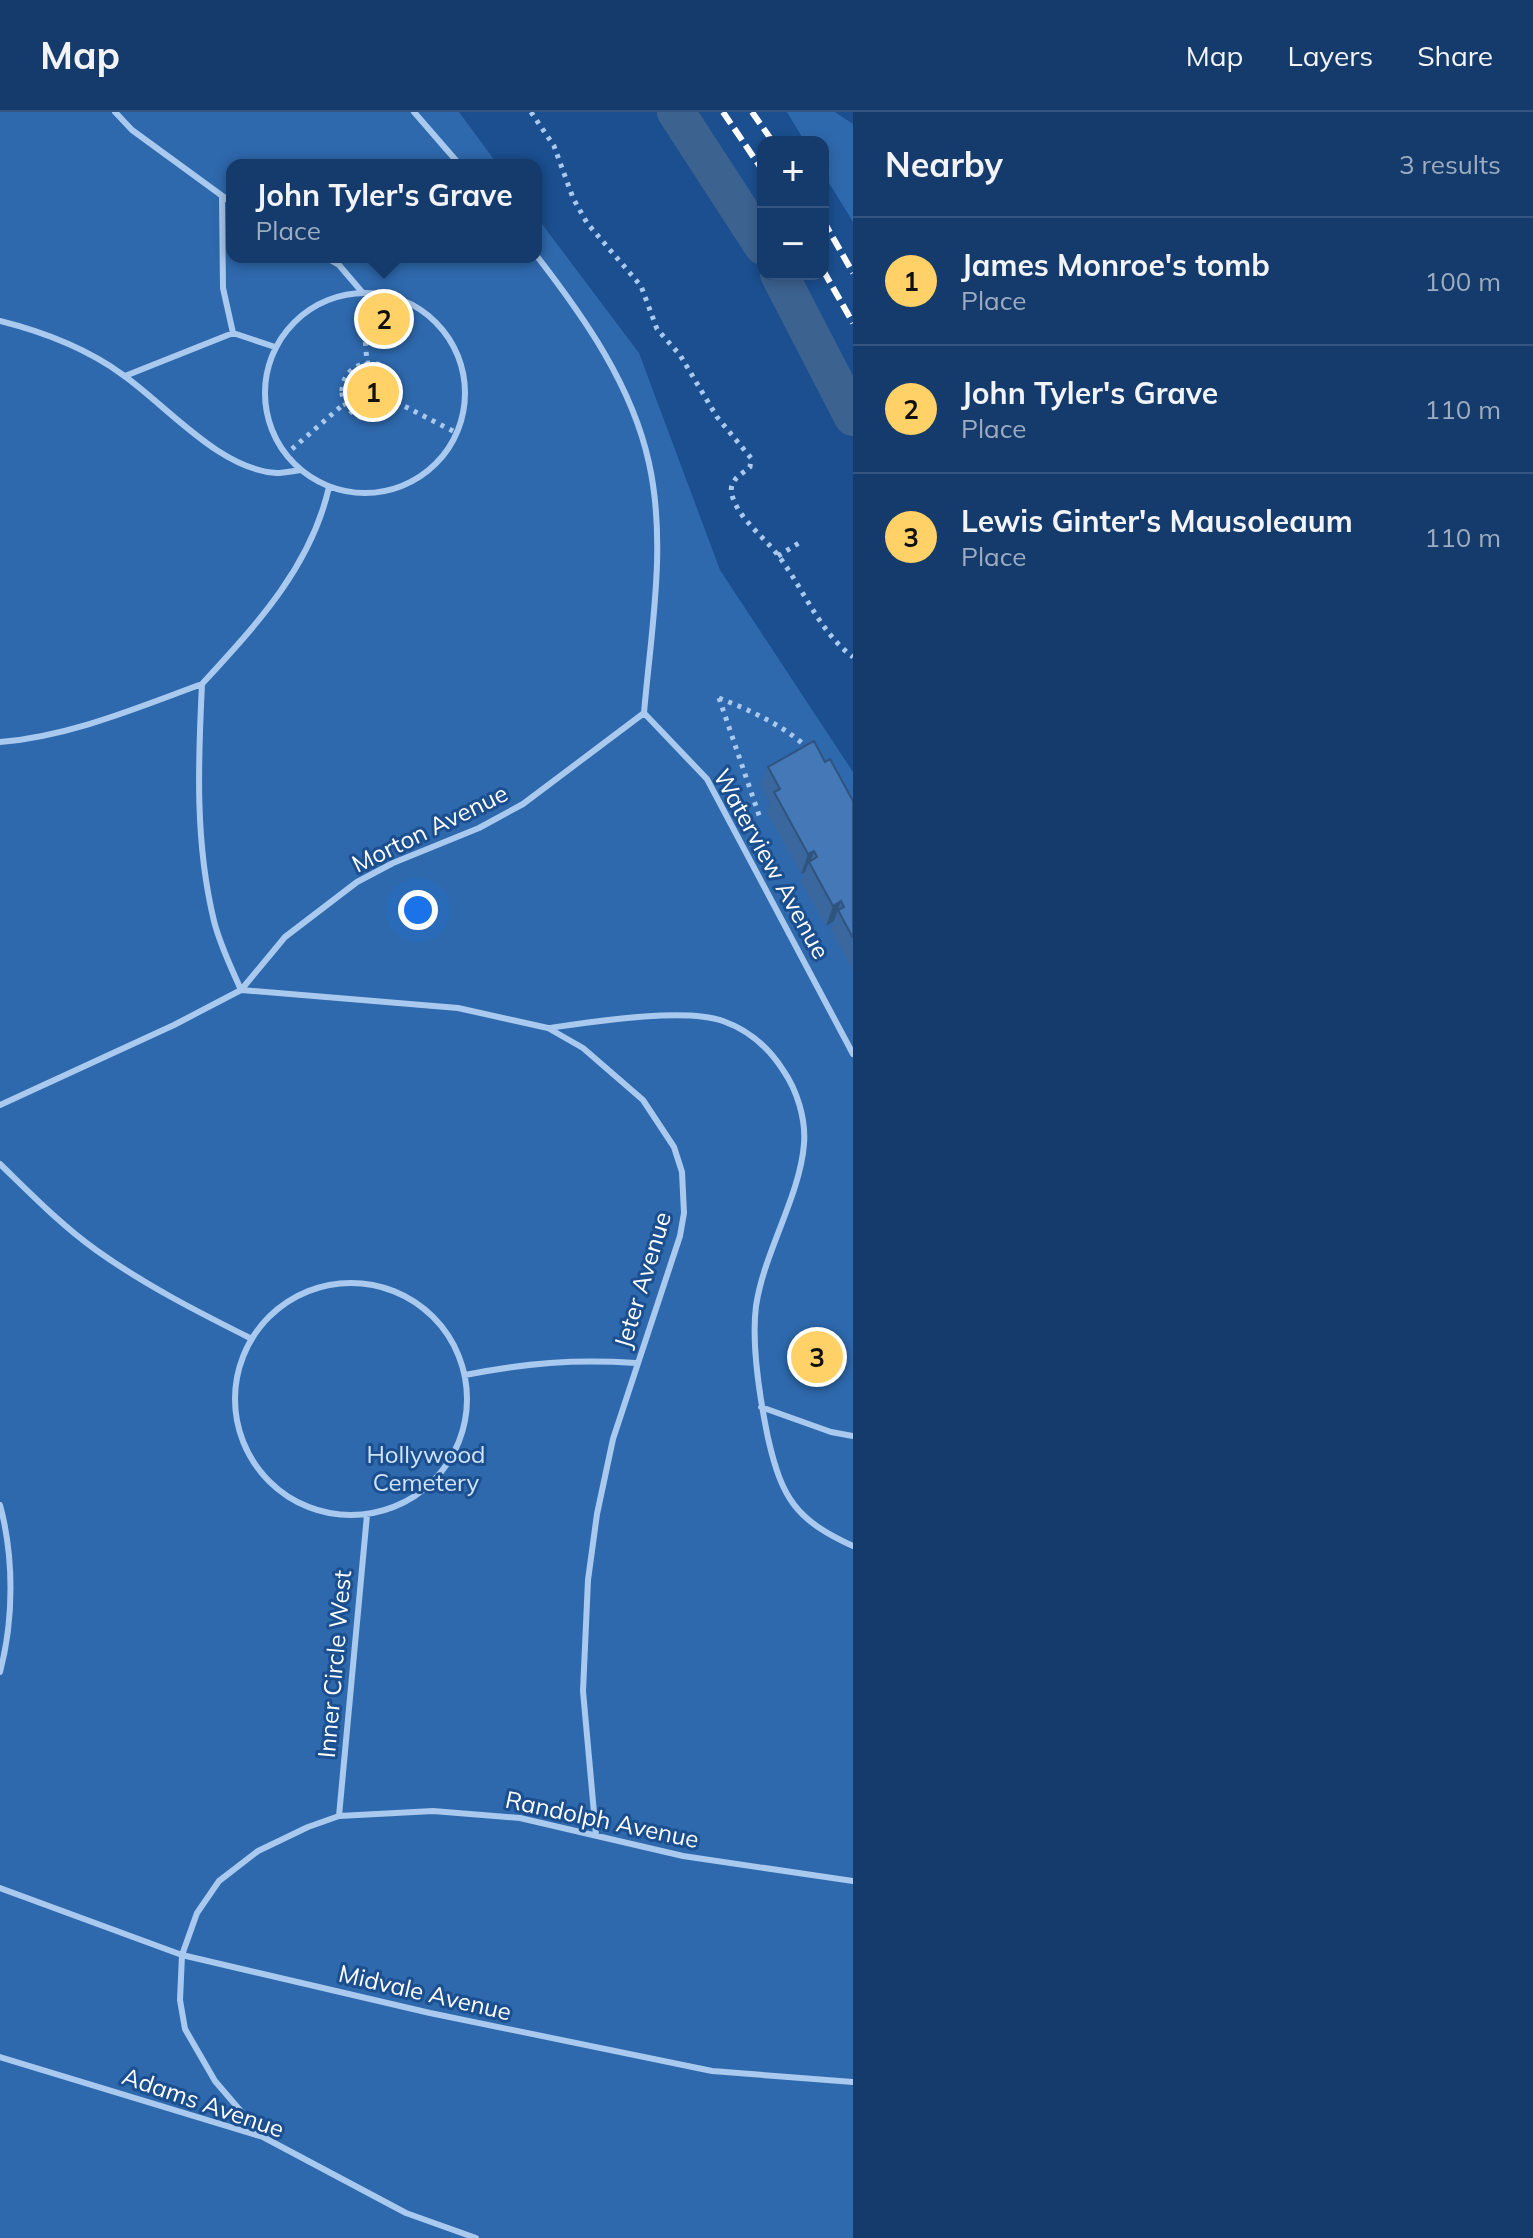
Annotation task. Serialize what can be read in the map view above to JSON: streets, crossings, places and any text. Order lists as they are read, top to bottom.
{
  "streets": {
    "lane": [
      "Morton Avenue",
      "Waterview Avenue",
      "Jeter Avenue",
      "Inner Circle West",
      "Randolph Avenue",
      "Midvale Avenue",
      "Adams Avenue"
    ]
  },
  "crossings": [
    ["Morton Avenue", "Waterview Avenue"],
    ["Morton Avenue", "Jeter Avenue"],
    ["Jeter Avenue", "Randolph Avenue"],
    ["Inner Circle West", "Randolph Avenue"],
    ["Randolph Avenue", "Midvale Avenue"],
    ["Randolph Avenue", "Adams Avenue"]
  ],
  "parks": ["Hollywood Cemetery"],
  "page": {
    "header": "Map",
    "nav": ["Map", "Layers", "Share"],
    "heading": ["Nearby", "3 results"],
    "map_buttons": ["+", "−"],
    "popup": ["John Tyler's Grave", "Place"],
    "list": [
      {
        "mark": "1",
        "name": "James Monroe's tomb",
        "note": "Place",
        "value": "100 m"
      },
      {
        "mark": "2",
        "name": "John Tyler's Grave",
        "note": "Place",
        "value": "110 m"
      },
      {
        "mark": "3",
        "name": "Lewis Ginter's Mausoleaum",
        "note": "Place",
        "value": "110 m"
      }
    ],
    "pins": ["2", "1", "3"]
  }
}
